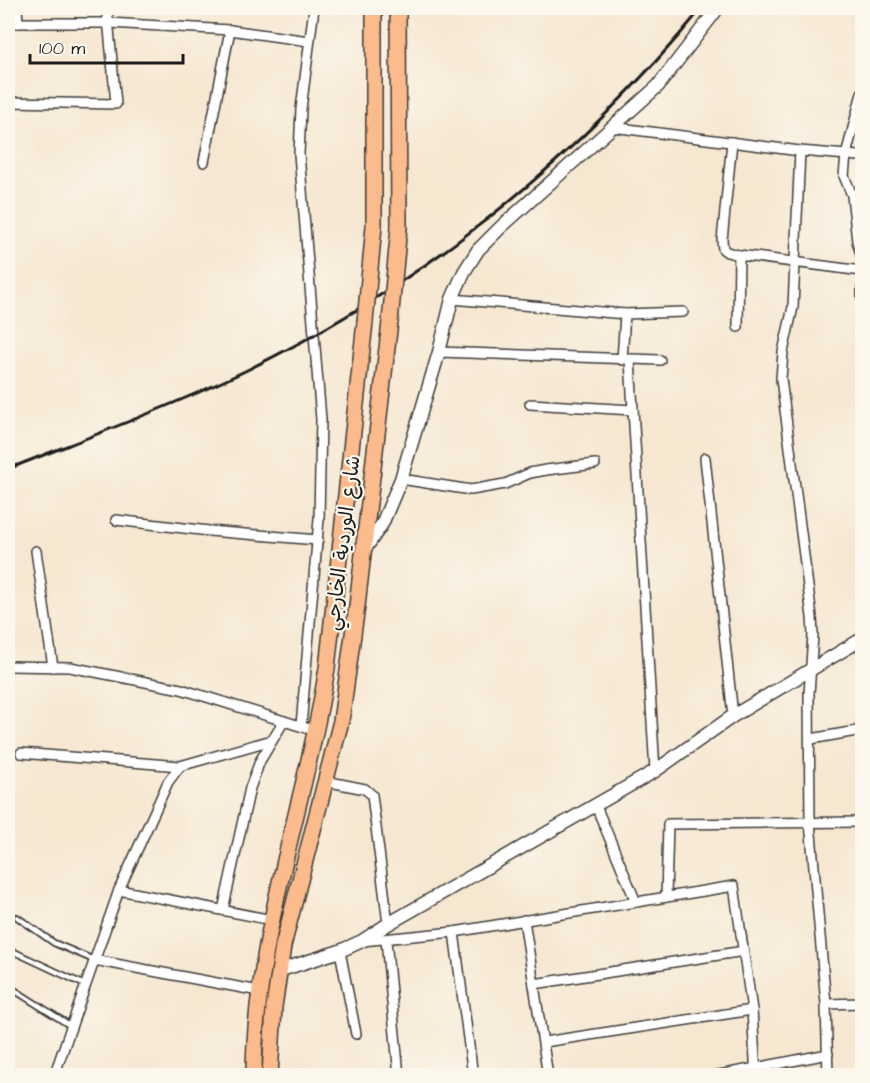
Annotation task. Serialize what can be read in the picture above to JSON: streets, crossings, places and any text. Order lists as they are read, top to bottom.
{
  "streets": {
    "main road": ["شارع الوردية الخارجي"]
  },
  "scale_bar": "100 m"
}
